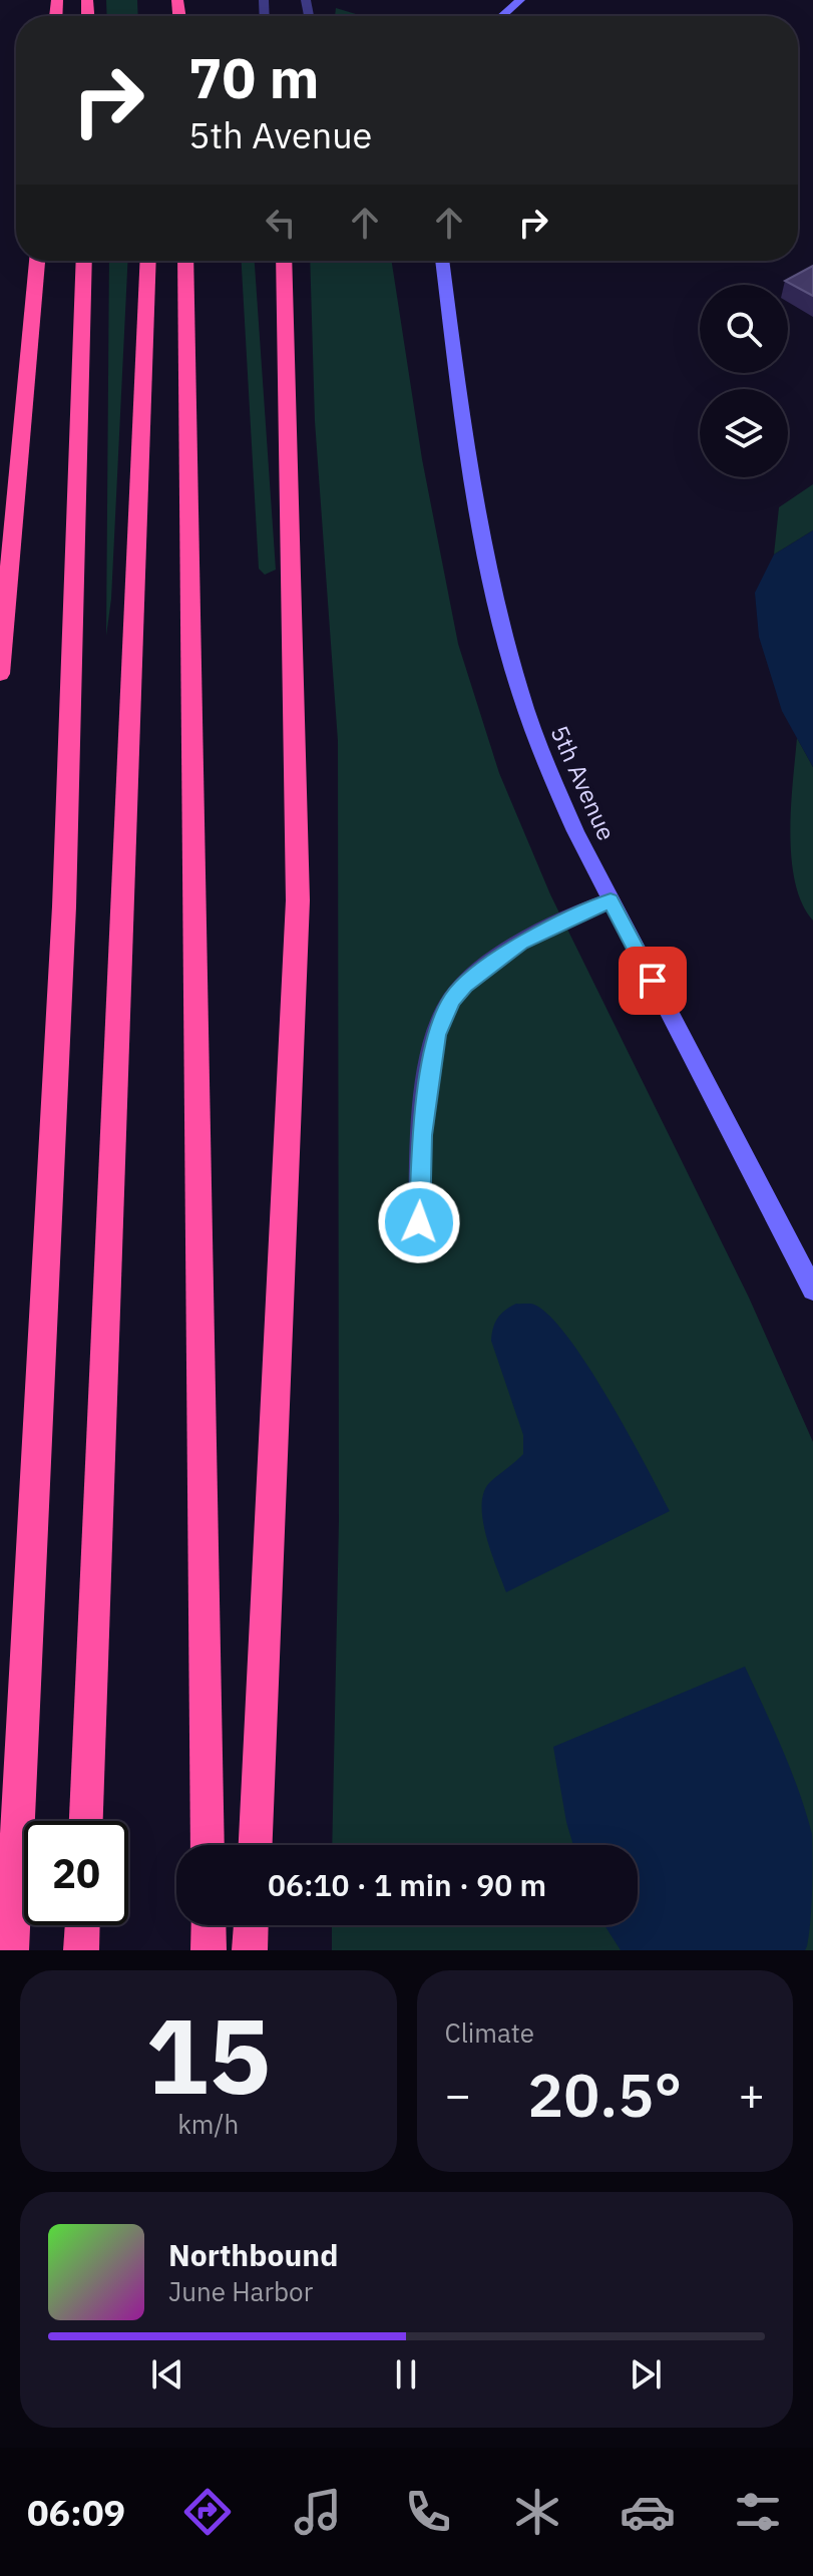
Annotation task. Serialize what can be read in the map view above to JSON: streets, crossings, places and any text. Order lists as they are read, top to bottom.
{
  "streets": {
    "street": ["5th Avenue"]
  },
  "page": {
    "turn": ["70 m", "5th Avenue"],
    "limit": "20",
    "trip": "06:10 · 1 min · 90 m",
    "tile": [
      ["15", "km/h"],
      "Climate"
    ],
    "heat": ["−", "20.5°", "+"],
    "song": ["Northbound", "June Harbor"],
    "tabs": "06:09"
  }
}
